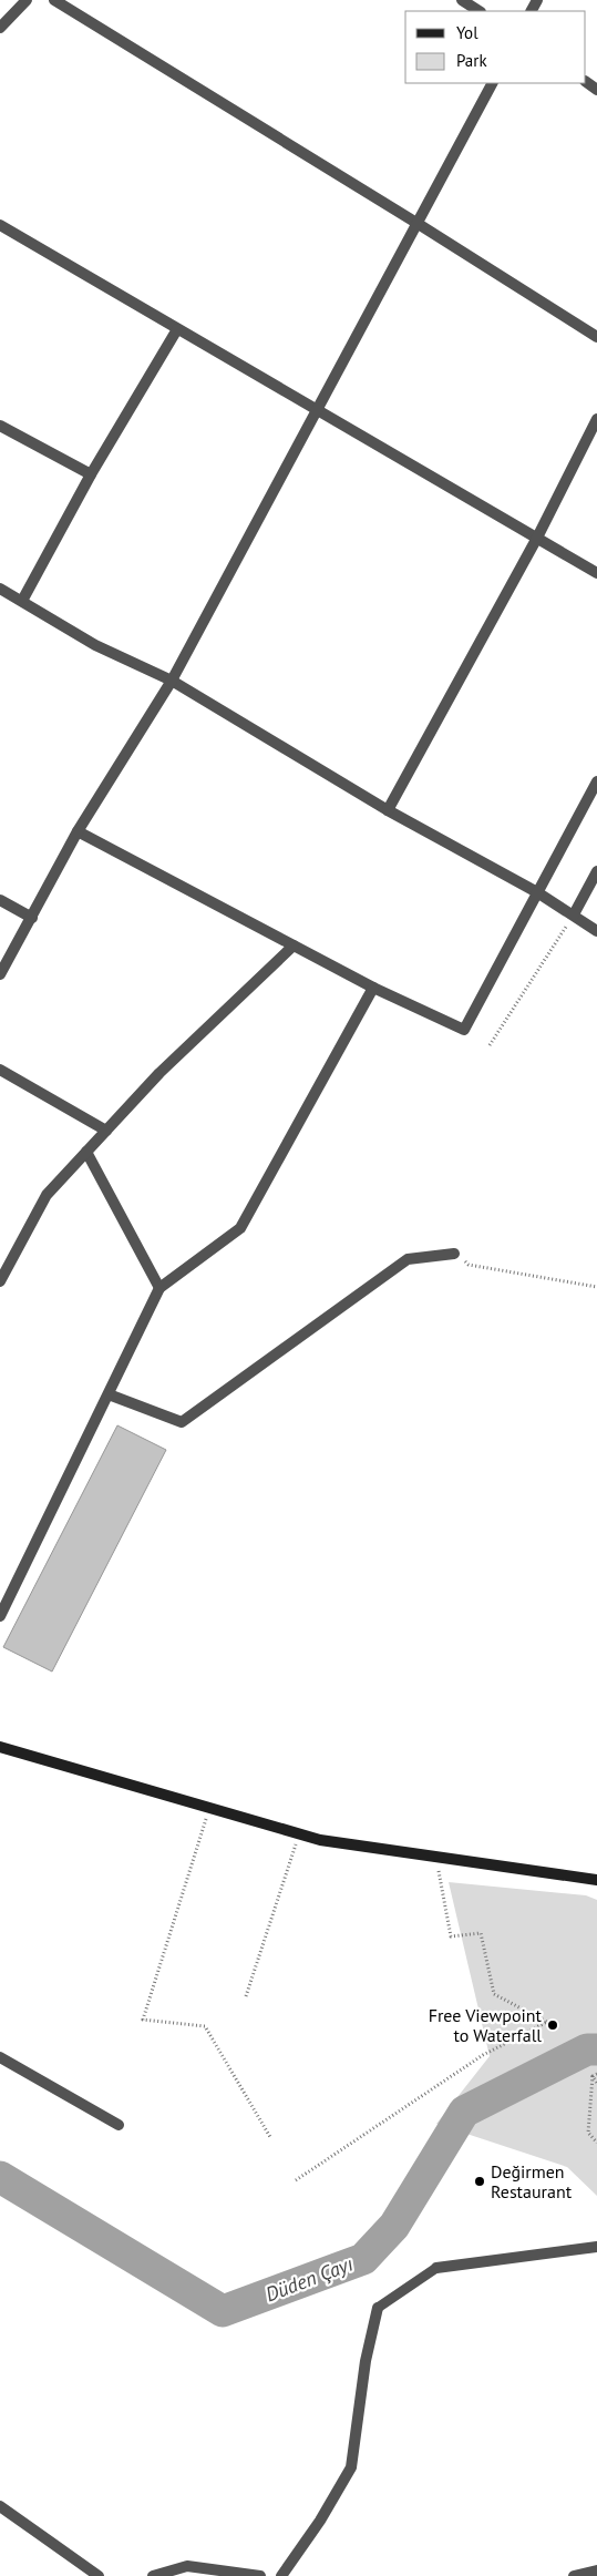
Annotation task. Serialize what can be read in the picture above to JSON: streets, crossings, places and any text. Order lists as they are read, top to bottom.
{
  "water": ["Düden Çayı"],
  "places": ["Free Viewpoint to Waterfall", "Değirmen Restaurant"],
  "legend": ["Yol", "Park"]
}
